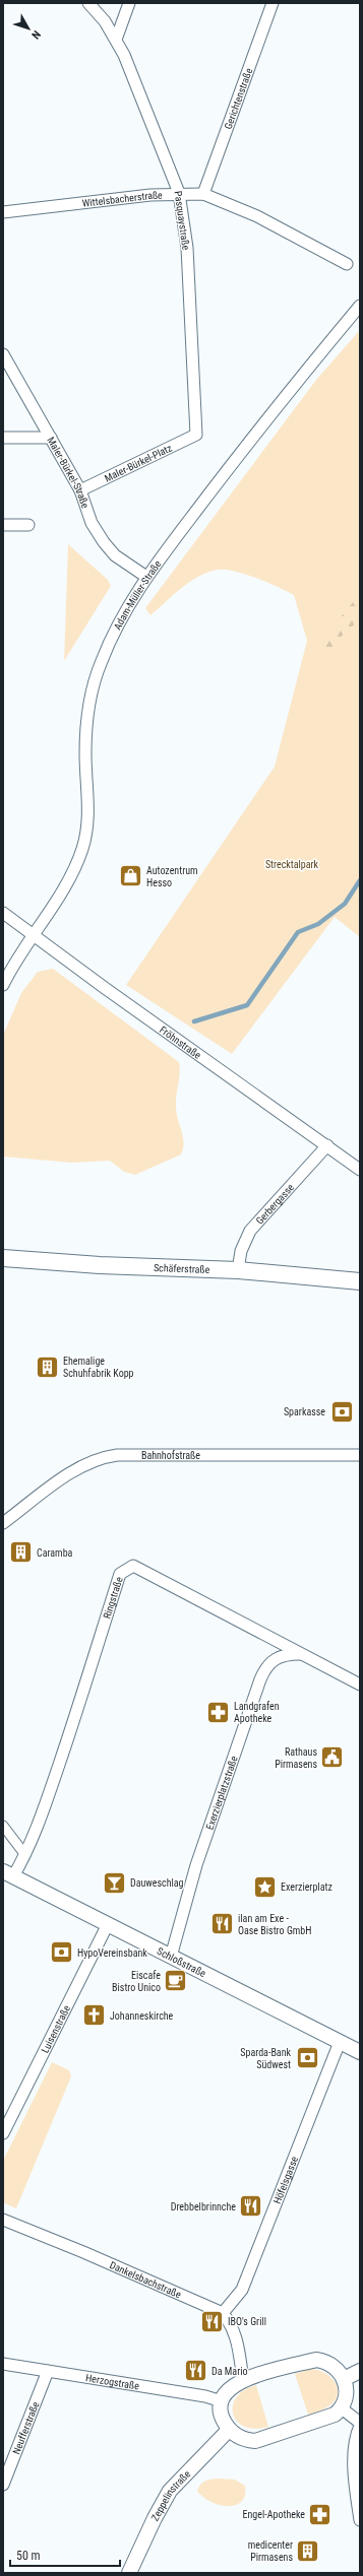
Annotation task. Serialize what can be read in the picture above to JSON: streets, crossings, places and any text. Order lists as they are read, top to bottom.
{
  "streets": {
    "main road": ["Schäferstraße"],
    "street": [
      "Gerichtenstraße",
      "Wittelsbacherstraße",
      "Pasquaystraße",
      "Maler-Bürkel-Platz",
      "Maler-Bürkel-Straße",
      "Adam-Müller-Straße",
      "Fröhnstraße",
      "Gerbergasse",
      "Bahnhofstraße",
      "Ringstraße",
      "Exerzierplatzstraße",
      "Schloßstraße",
      "Luisenstraße",
      "Höfelsgasse",
      "Dankelsbachstraße",
      "Herzogstraße",
      "Neufferstraße",
      "Zeppelinstraße"
    ]
  },
  "crossings": [
    ["Gerichtenstraße", "Wittelsbacherstraße"],
    ["Wittelsbacherstraße", "Pasquaystraße"],
    ["Pasquaystraße", "Maler-Bürkel-Platz"],
    ["Maler-Bürkel-Platz", "Maler-Bürkel-Straße"],
    ["Maler-Bürkel-Straße", "Adam-Müller-Straße"],
    ["Adam-Müller-Straße", "Fröhnstraße"],
    ["Fröhnstraße", "Gerbergasse"],
    ["Gerbergasse", "Schäferstraße"],
    ["Ringstraße", "Exerzierplatzstraße"],
    ["Ringstraße", "Schloßstraße"],
    ["Exerzierplatzstraße", "Schloßstraße"],
    ["Schloßstraße", "Luisenstraße"],
    ["Schloßstraße", "Höfelsgasse"],
    ["Höfelsgasse", "Dankelsbachstraße"],
    ["Herzogstraße", "Neufferstraße"]
  ],
  "parks": ["Strecktalpark"],
  "places": {
    "shop": ["Autozentrum Hesso"],
    "building": ["Ehemalige Schuhfabrik Kopp", "Caramba", "medicenter Pirmasens"],
    "bank": ["Sparkasse", "HypoVereinsbank", "Sparda-Bank Südwest"],
    "pharmacy": ["Landgrafen Apotheke", "Engel-Apotheke"],
    "public building": ["Rathaus Pirmasens"],
    "bar": ["Dauweschlag"],
    "place": ["Exerzierplatz"],
    "restaurant": [
      "ilan am Exe - Oase Bistro GmbH",
      "Drebbelbrinnche",
      "IBO's Grill",
      "Da Mario"
    ],
    "cafe": ["Eiscafe Bistro Unico"],
    "church": ["Johanneskirche"]
  },
  "scale_bar": "50 m",
  "north": "bottom right"
}
